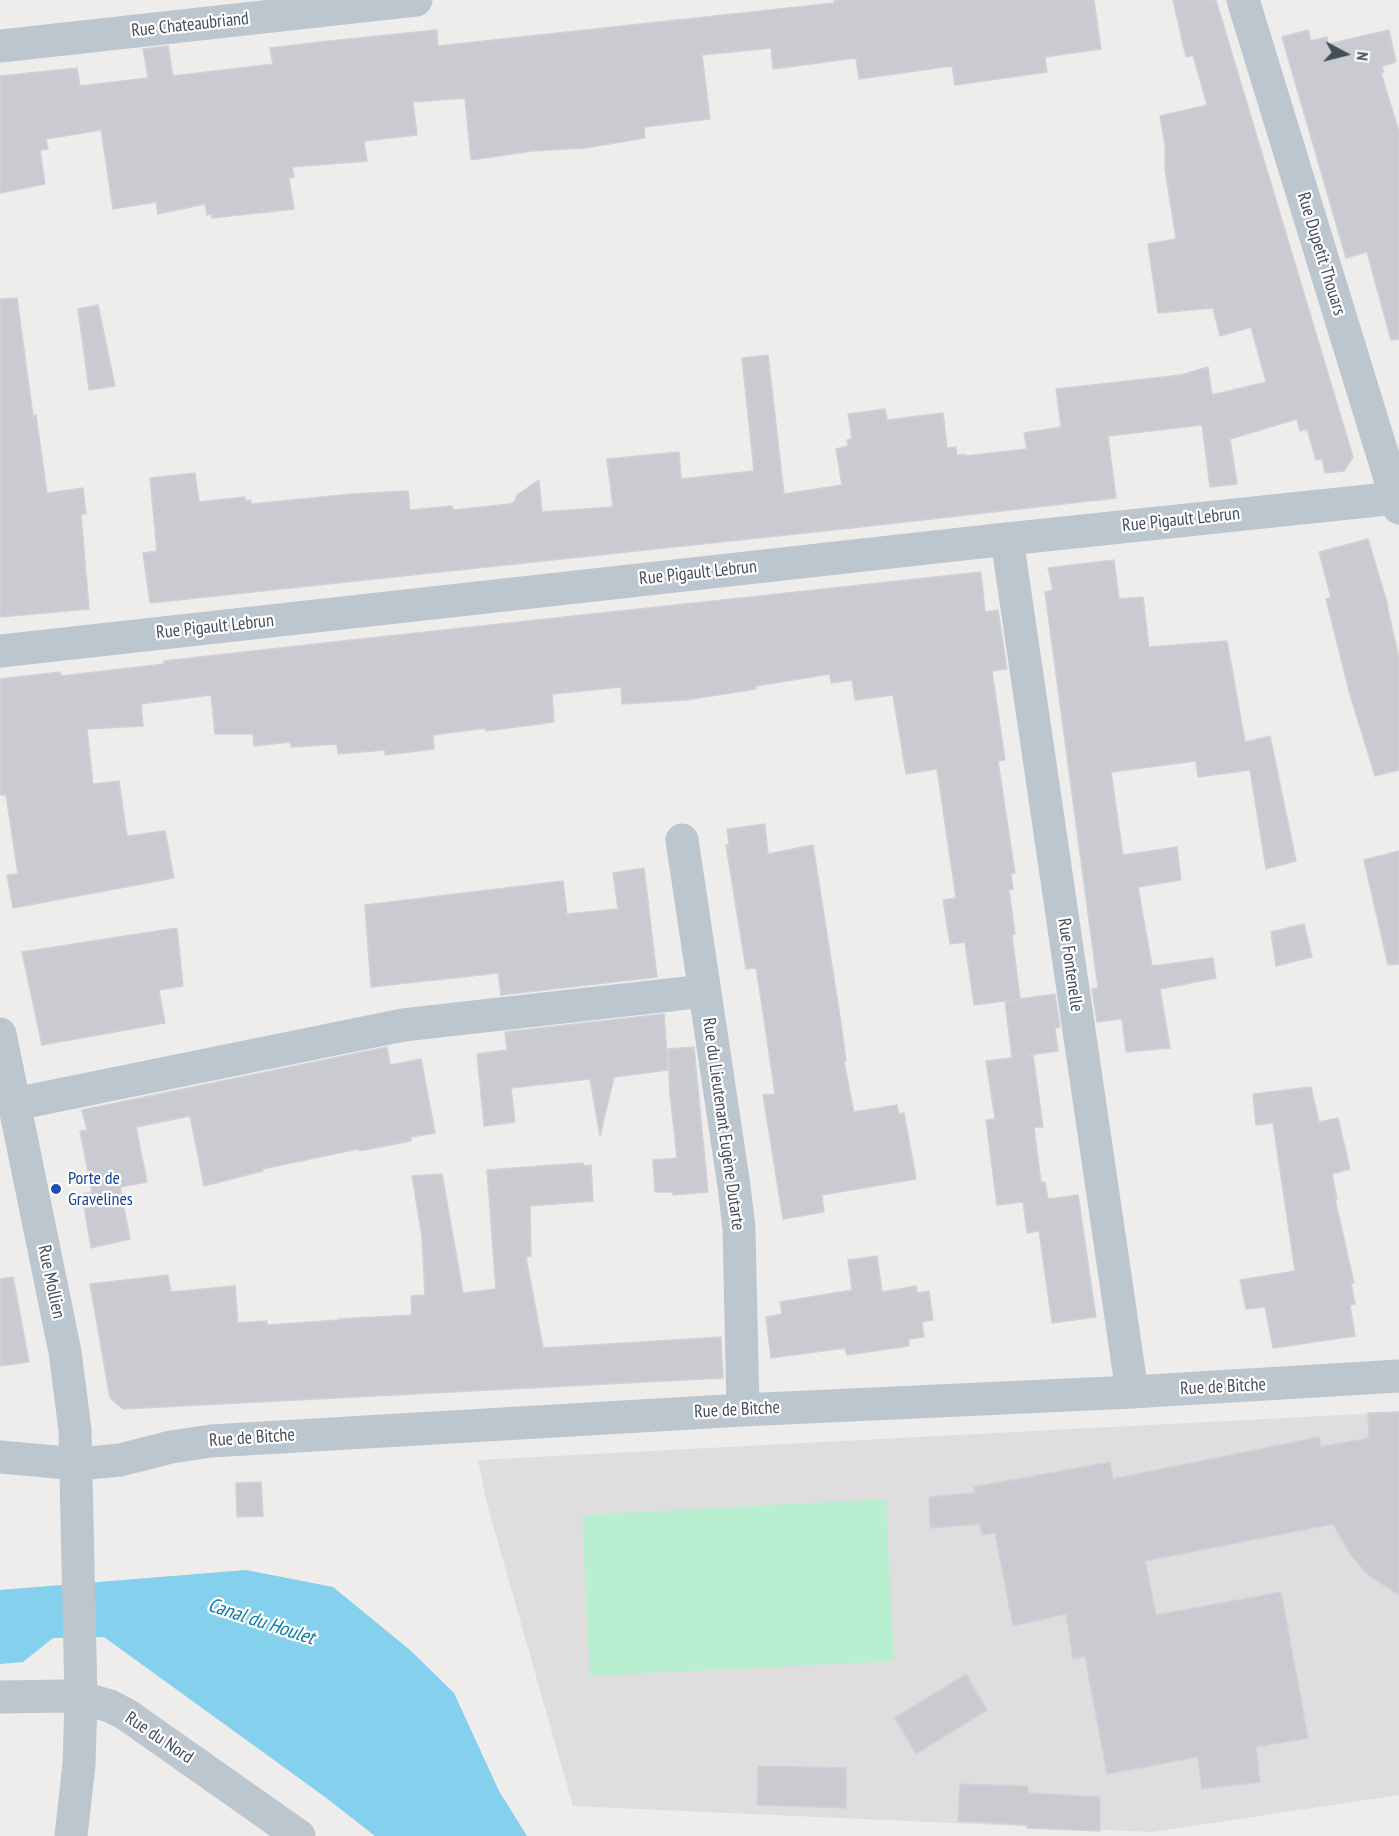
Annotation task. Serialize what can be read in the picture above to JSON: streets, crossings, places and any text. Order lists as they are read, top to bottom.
{
  "streets": {
    "street": [
      "Rue Chateaubriand",
      "Rue Dupetit Thouars",
      "Rue Pigault Lebrun",
      "Rue Fontenelle",
      "Rue du Lieutenant Eugène Dutarte",
      "Rue Mollien",
      "Rue de Bitche",
      "Rue du Nord"
    ]
  },
  "crossings": [
    ["Rue Dupetit Thouars", "Rue Pigault Lebrun"],
    ["Rue Pigault Lebrun", "Rue Fontenelle"],
    ["Rue Fontenelle", "Rue de Bitche"],
    ["Rue du Lieutenant Eugène Dutarte", "Rue de Bitche"],
    ["Rue Mollien", "Rue de Bitche"],
    ["Rue Mollien", "Rue du Nord"]
  ],
  "water": ["Canal du Houlet"],
  "places": ["Porte de Gravelines"],
  "north": "right"
}
